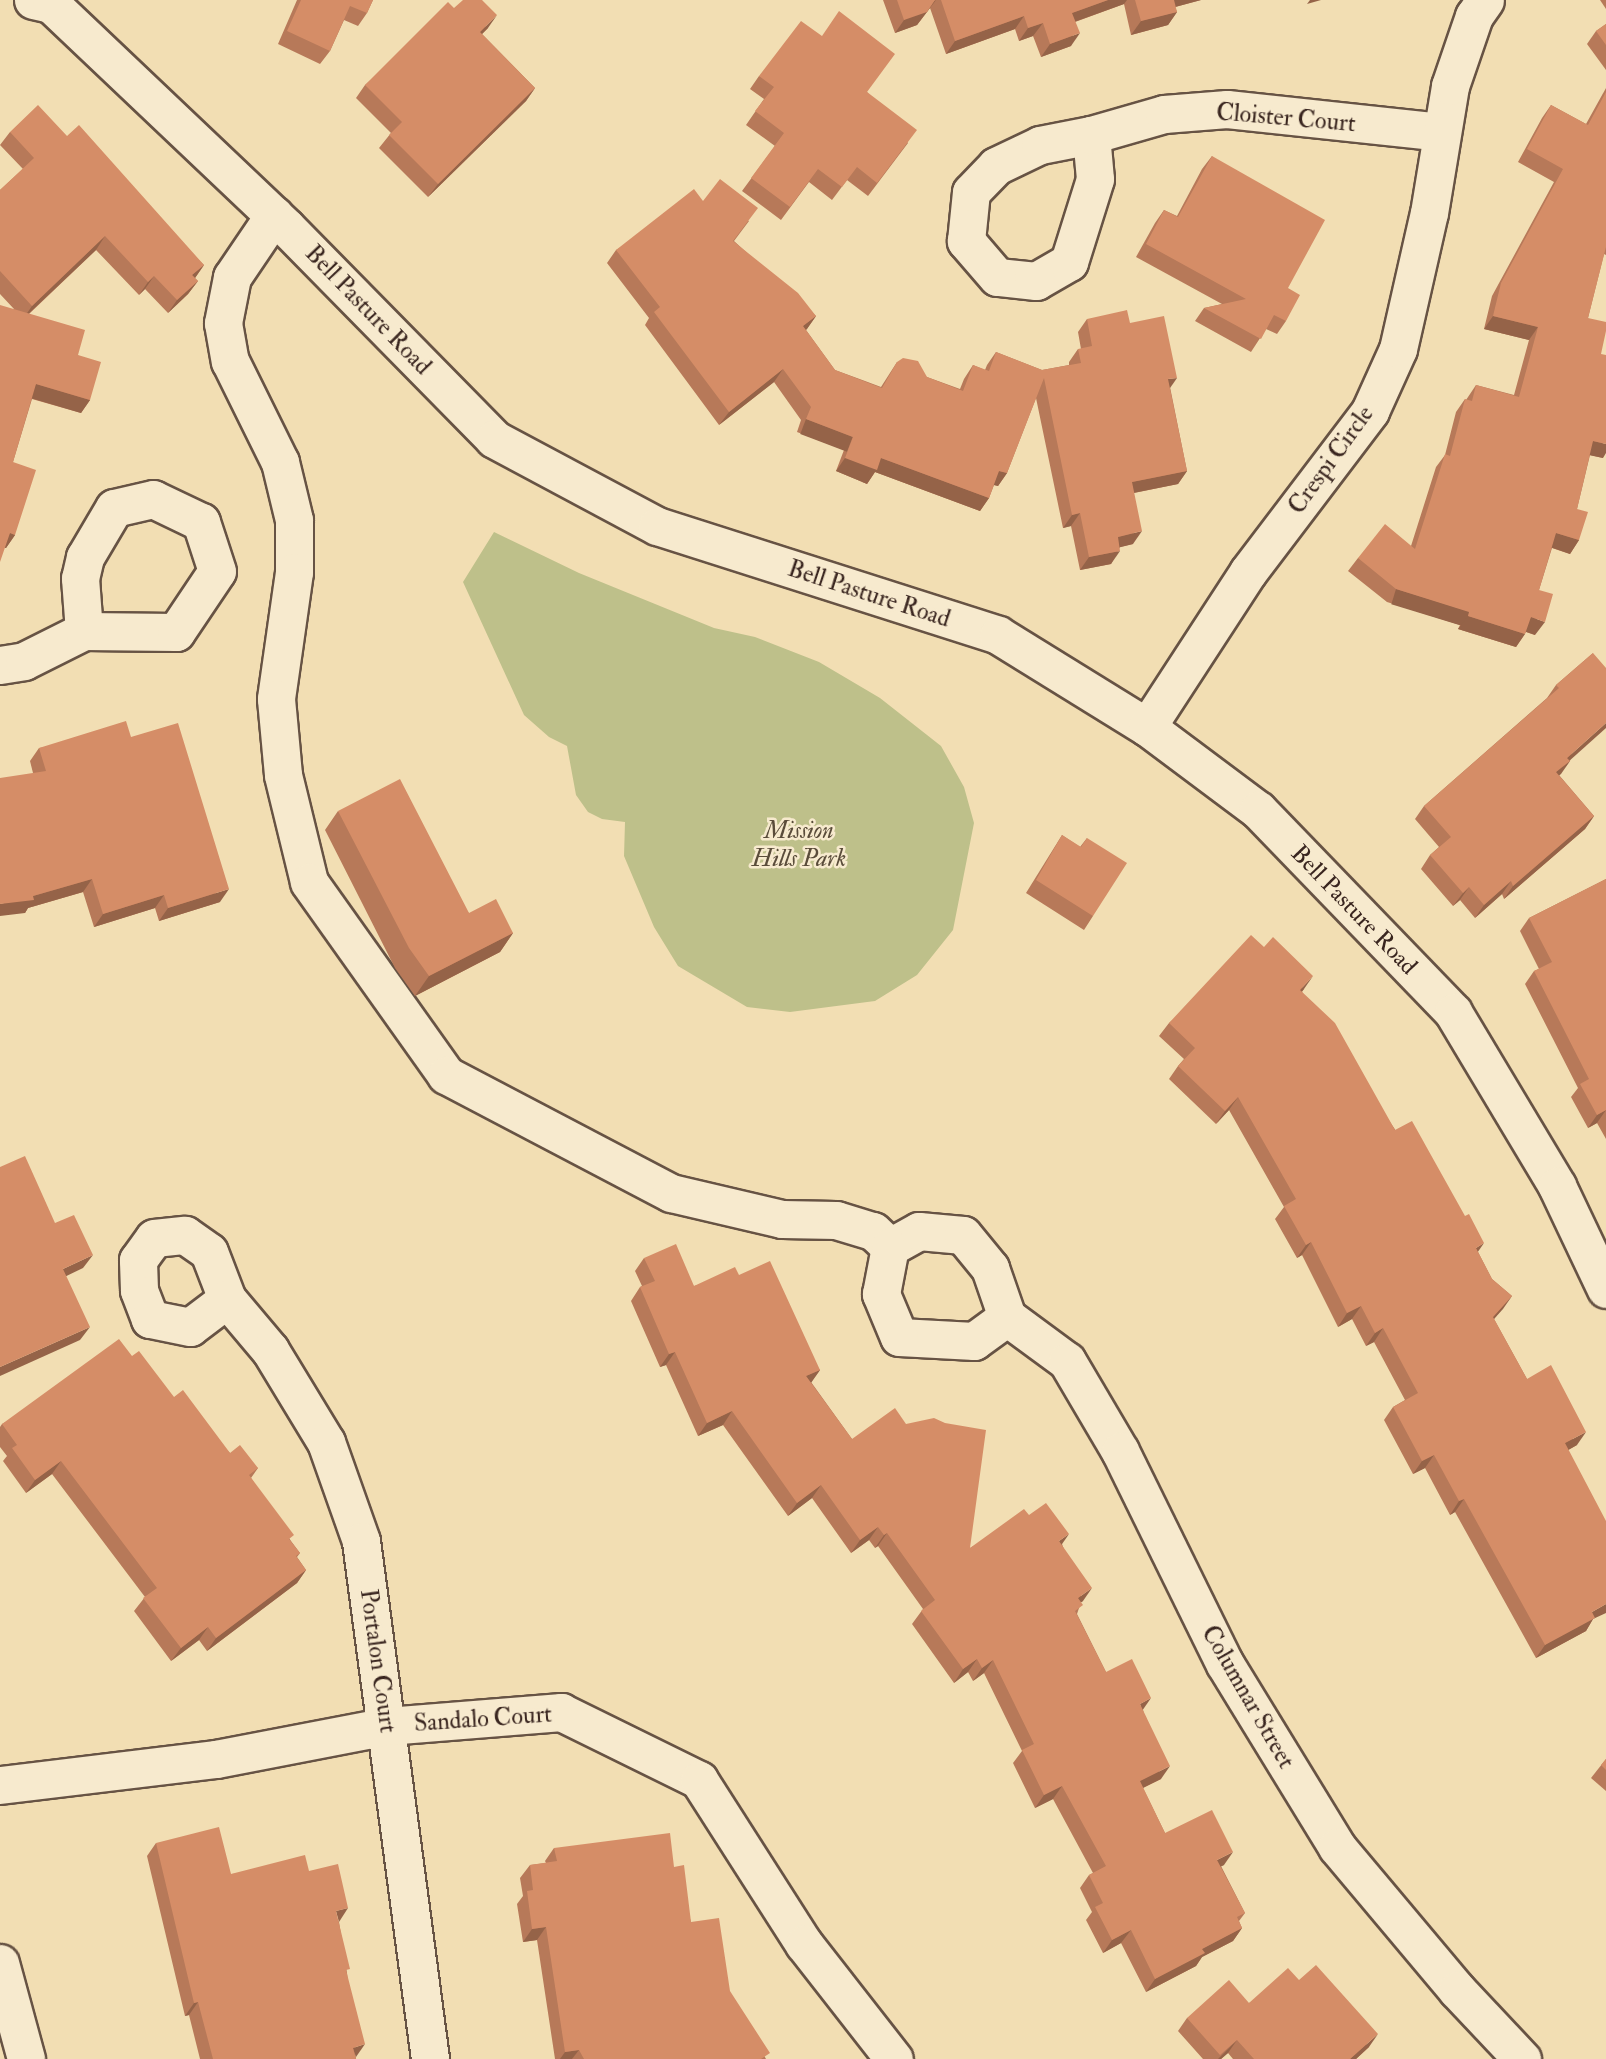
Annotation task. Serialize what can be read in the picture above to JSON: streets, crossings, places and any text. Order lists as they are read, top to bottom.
{
  "streets": {
    "street": [
      "Cloister Court",
      "Bell Pasture Road",
      "Crespi Circle",
      "Portalon Court",
      "Columnar Street",
      "Sandalo Court"
    ]
  },
  "crossings": [
    ["Cloister Court", "Crespi Circle"],
    ["Bell Pasture Road", "Crespi Circle"],
    ["Portalon Court", "Sandalo Court"]
  ],
  "parks": ["Mission Hills Park"]
}
